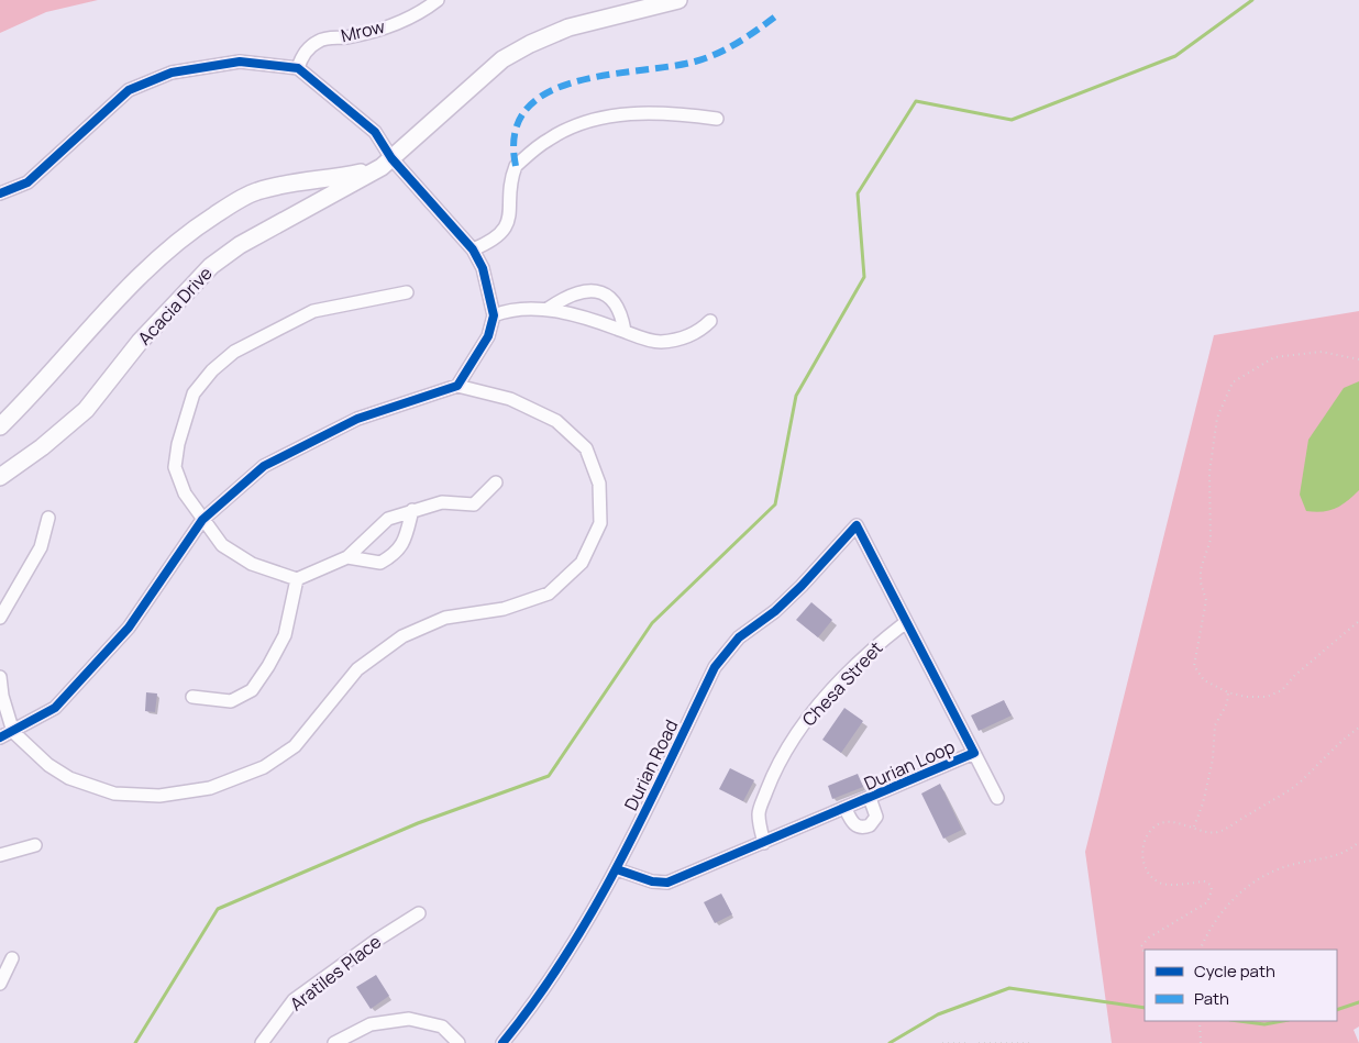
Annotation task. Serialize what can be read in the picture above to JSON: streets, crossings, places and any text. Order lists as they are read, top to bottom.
{
  "streets": {
    "street": [
      "Mrow",
      "Acacia Drive",
      "Chesa Street",
      "Durian Road",
      "Durian Loop",
      "Aratiles Place"
    ]
  },
  "crossings": [
    ["Chesa Street", "Durian Loop"],
    ["Durian Road", "Durian Loop"]
  ],
  "legend": ["Cycle path", "Path"]
}
